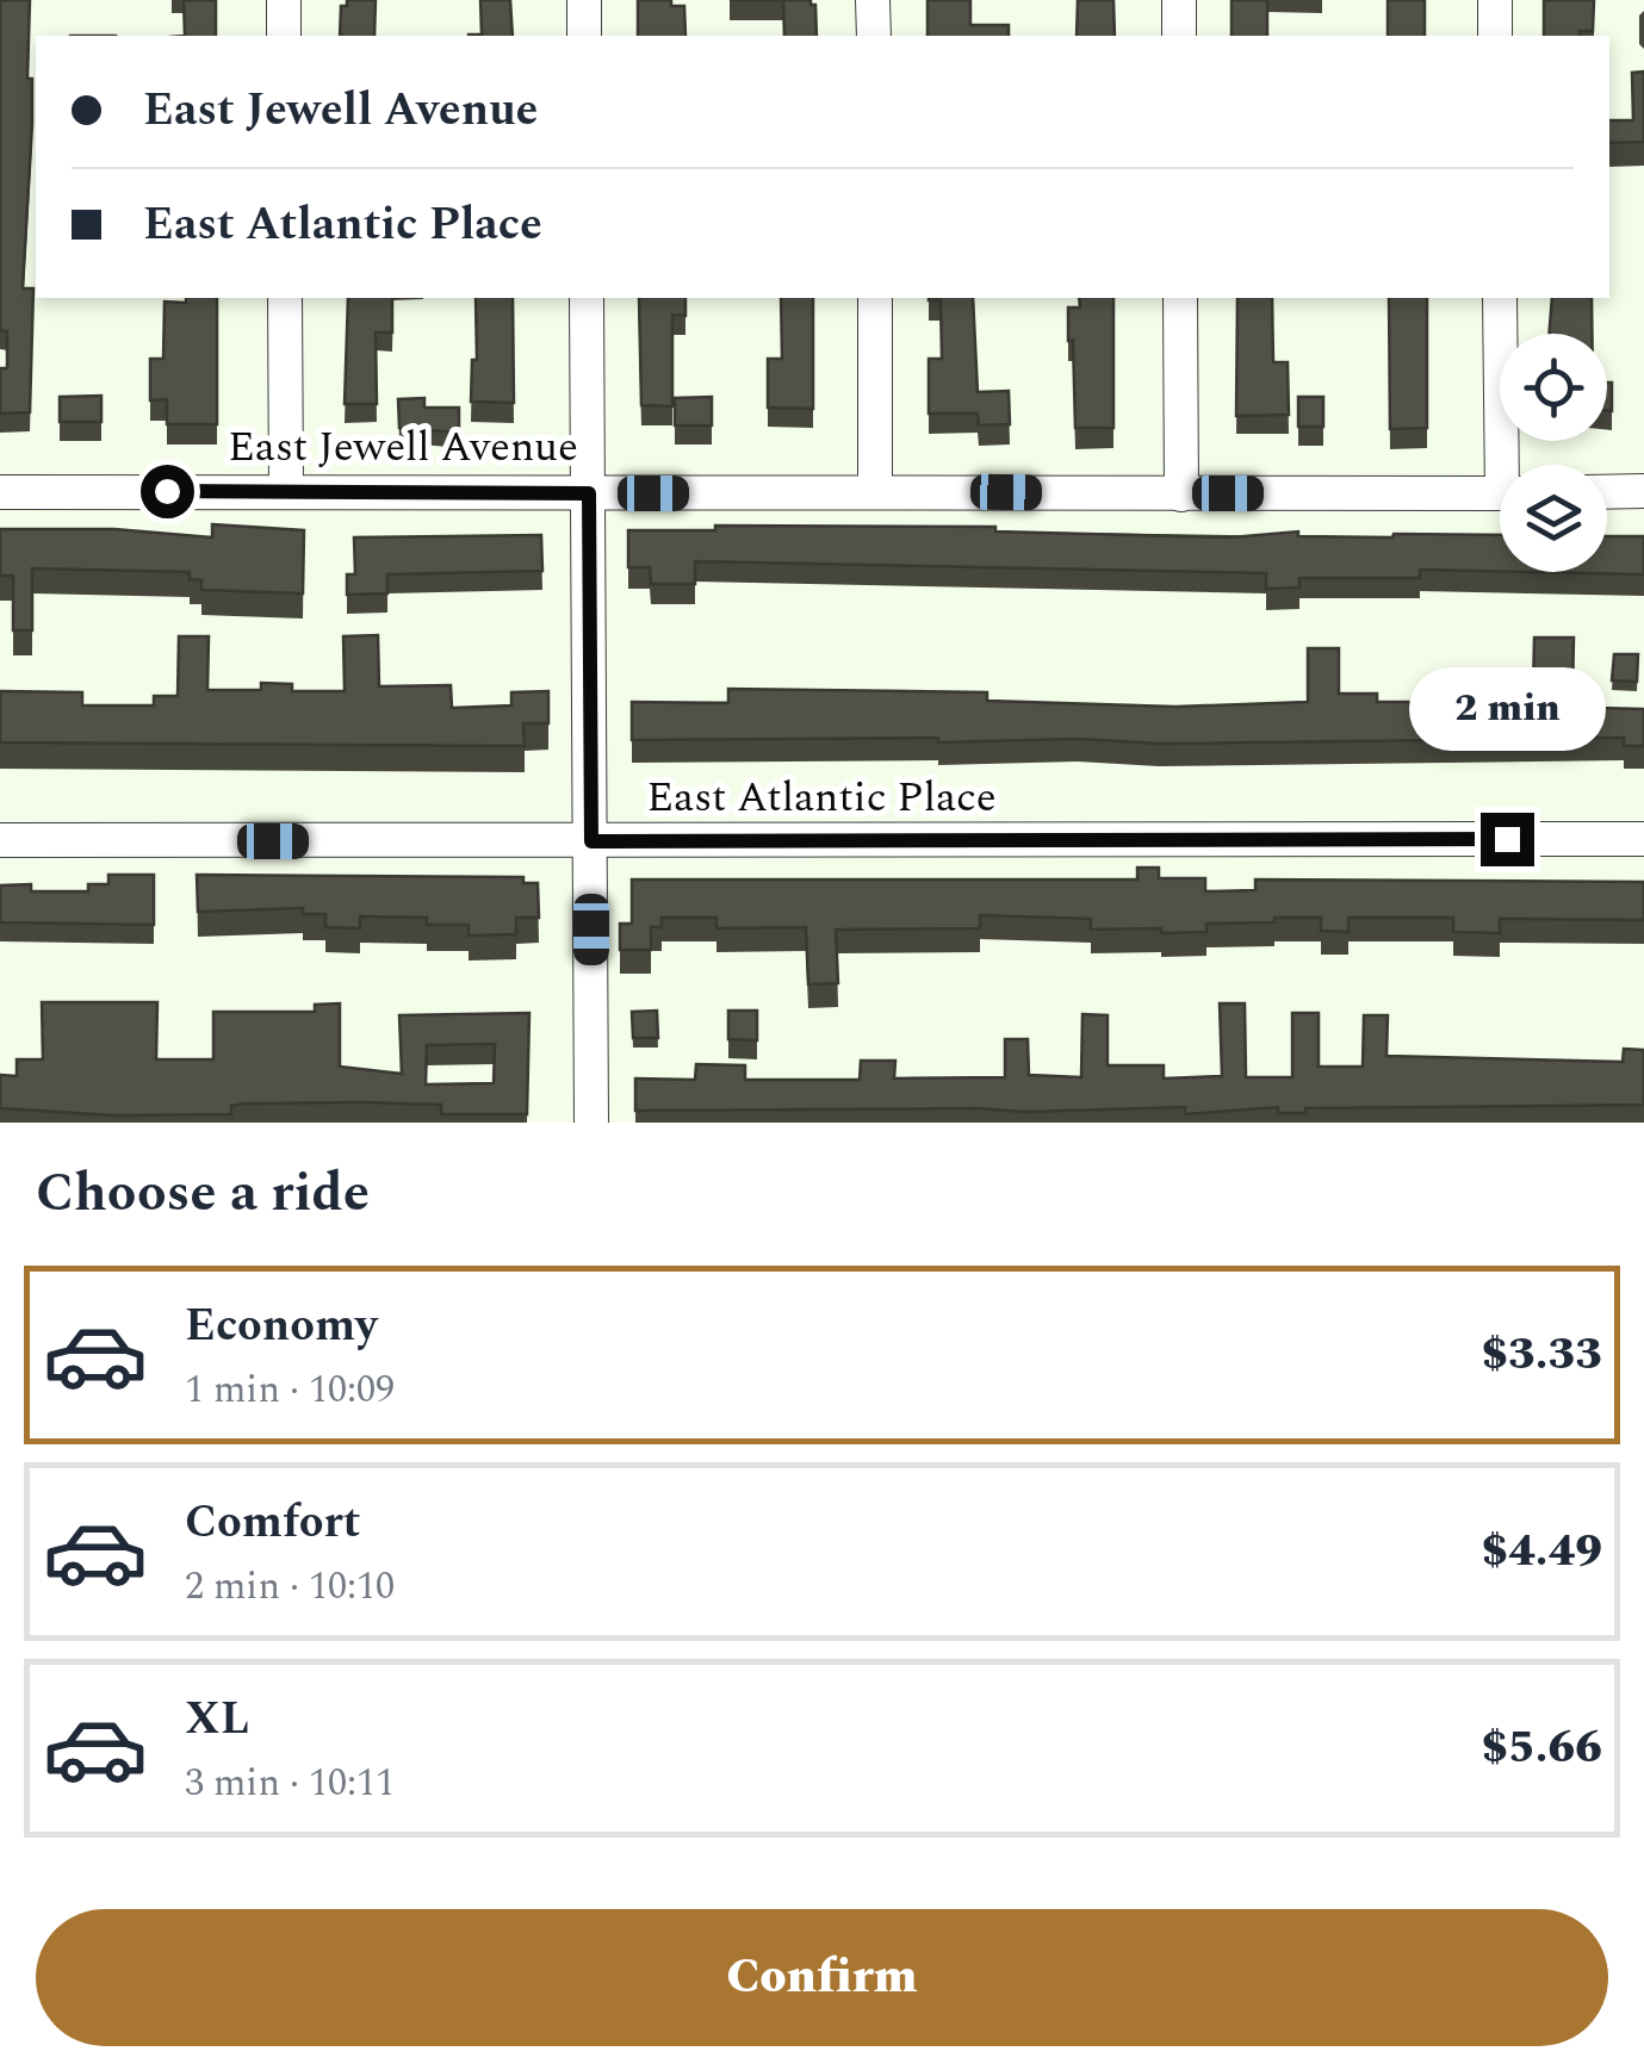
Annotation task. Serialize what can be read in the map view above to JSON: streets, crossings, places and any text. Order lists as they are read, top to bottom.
{
  "streets": {
    "street": ["East Jewell Avenue", "East Atlantic Place"]
  },
  "page": {
    "banner": ["East Jewell Avenue", "East Atlantic Place"],
    "bubble": "2 min",
    "heading": "Choose a ride",
    "list": [
      {
        "name": "Economy",
        "note": "1 min · 10:09",
        "value": "$3.33"
      },
      {
        "name": "Comfort",
        "note": "2 min · 10:10",
        "value": "$4.49"
      },
      {
        "name": "XL",
        "note": "3 min · 10:11",
        "value": "$5.66"
      }
    ],
    "buttons": "Confirm"
  }
}
